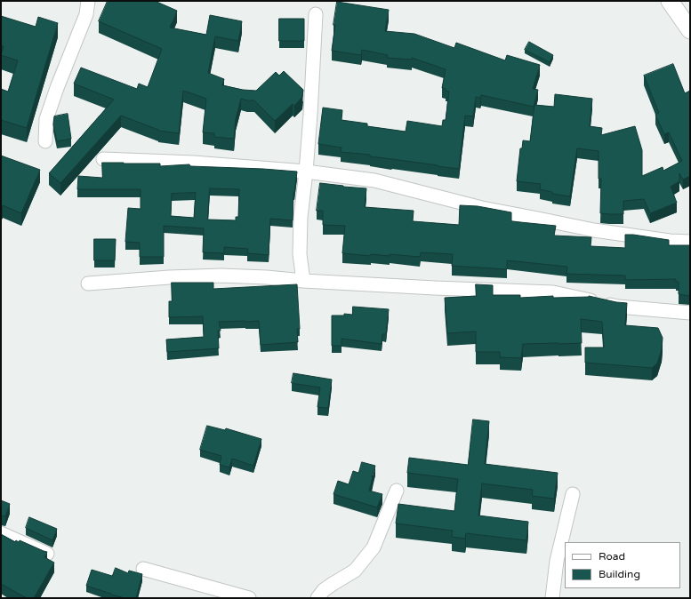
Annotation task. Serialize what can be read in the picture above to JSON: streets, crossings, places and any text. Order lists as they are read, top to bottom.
{
  "legend": ["Road", "Building"]
}
